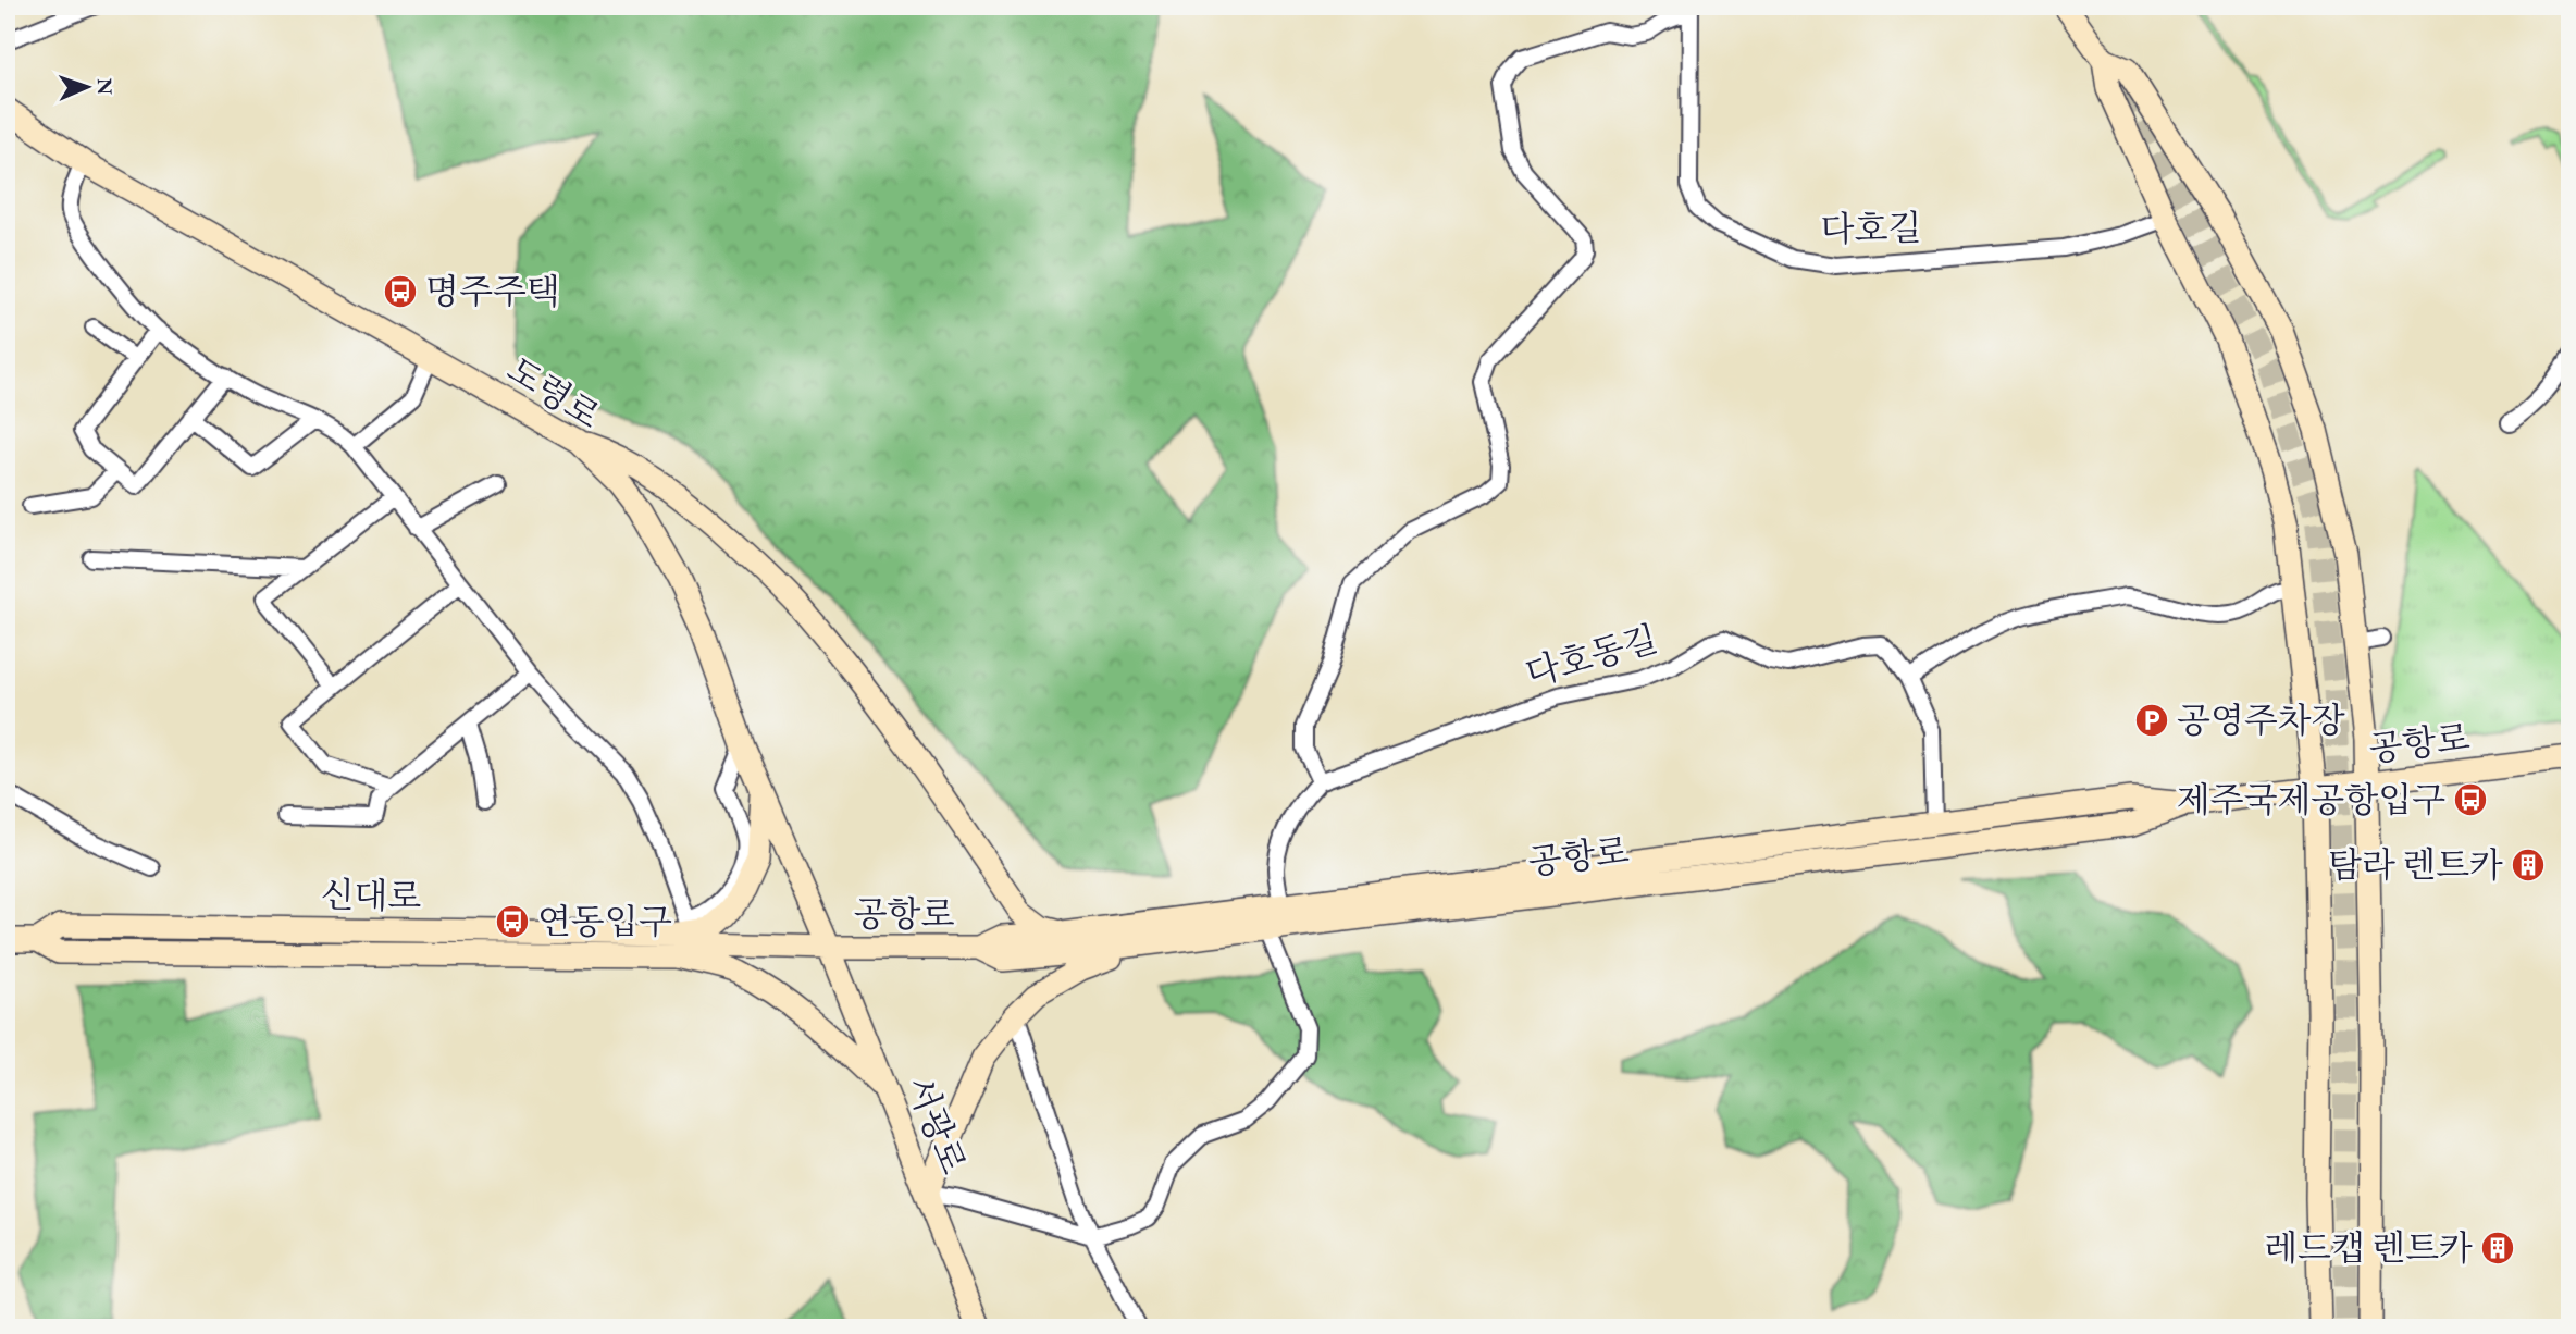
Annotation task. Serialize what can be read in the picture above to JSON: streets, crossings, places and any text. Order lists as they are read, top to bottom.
{
  "streets": {
    "street": [
      "다호길",
      "도령로",
      "다호동길",
      "공항로",
      "신대로",
      "서광로"
    ]
  },
  "crossings": [
    ["도령로", "공항로"],
    ["도령로", "신대로"],
    ["도령로", "서광로"],
    ["다호동길", "공항로"],
    ["공항로", "신대로"],
    ["공항로", "서광로"],
    ["신대로", "서광로"]
  ],
  "places": {
    "bus stop": ["명주주택", "제주국제공항입구", "연동입구"],
    "parking": ["공영주차장"],
    "building": ["탐라 렌트카", "레드캡 렌트카"]
  },
  "north": "right"
}
